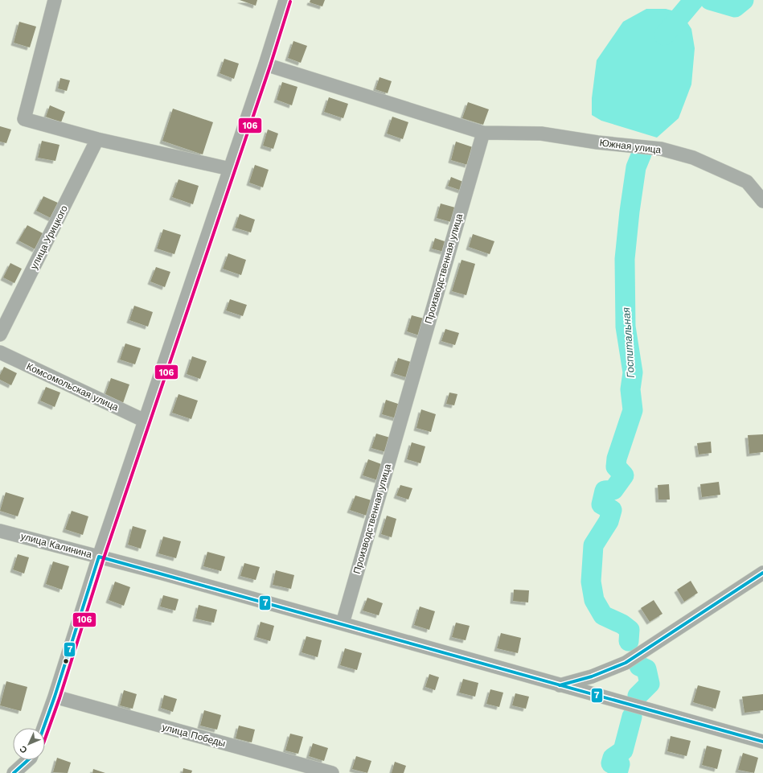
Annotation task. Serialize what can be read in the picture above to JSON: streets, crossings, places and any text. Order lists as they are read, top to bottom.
{
  "streets": {
    "street": [
      "Южная улица",
      "улица Урицкого",
      "Производственная улица",
      "Комсомольская улица",
      "улица Калинина",
      "улица Победы"
    ]
  },
  "crossings": [
    ["Южная улица", "Производственная улица"],
    ["Производственная улица", "улица Калинина"]
  ],
  "water": ["Госпитальная"],
  "lines": ["transit line 106", "transit line 7"],
  "north": "bottom left"
}
